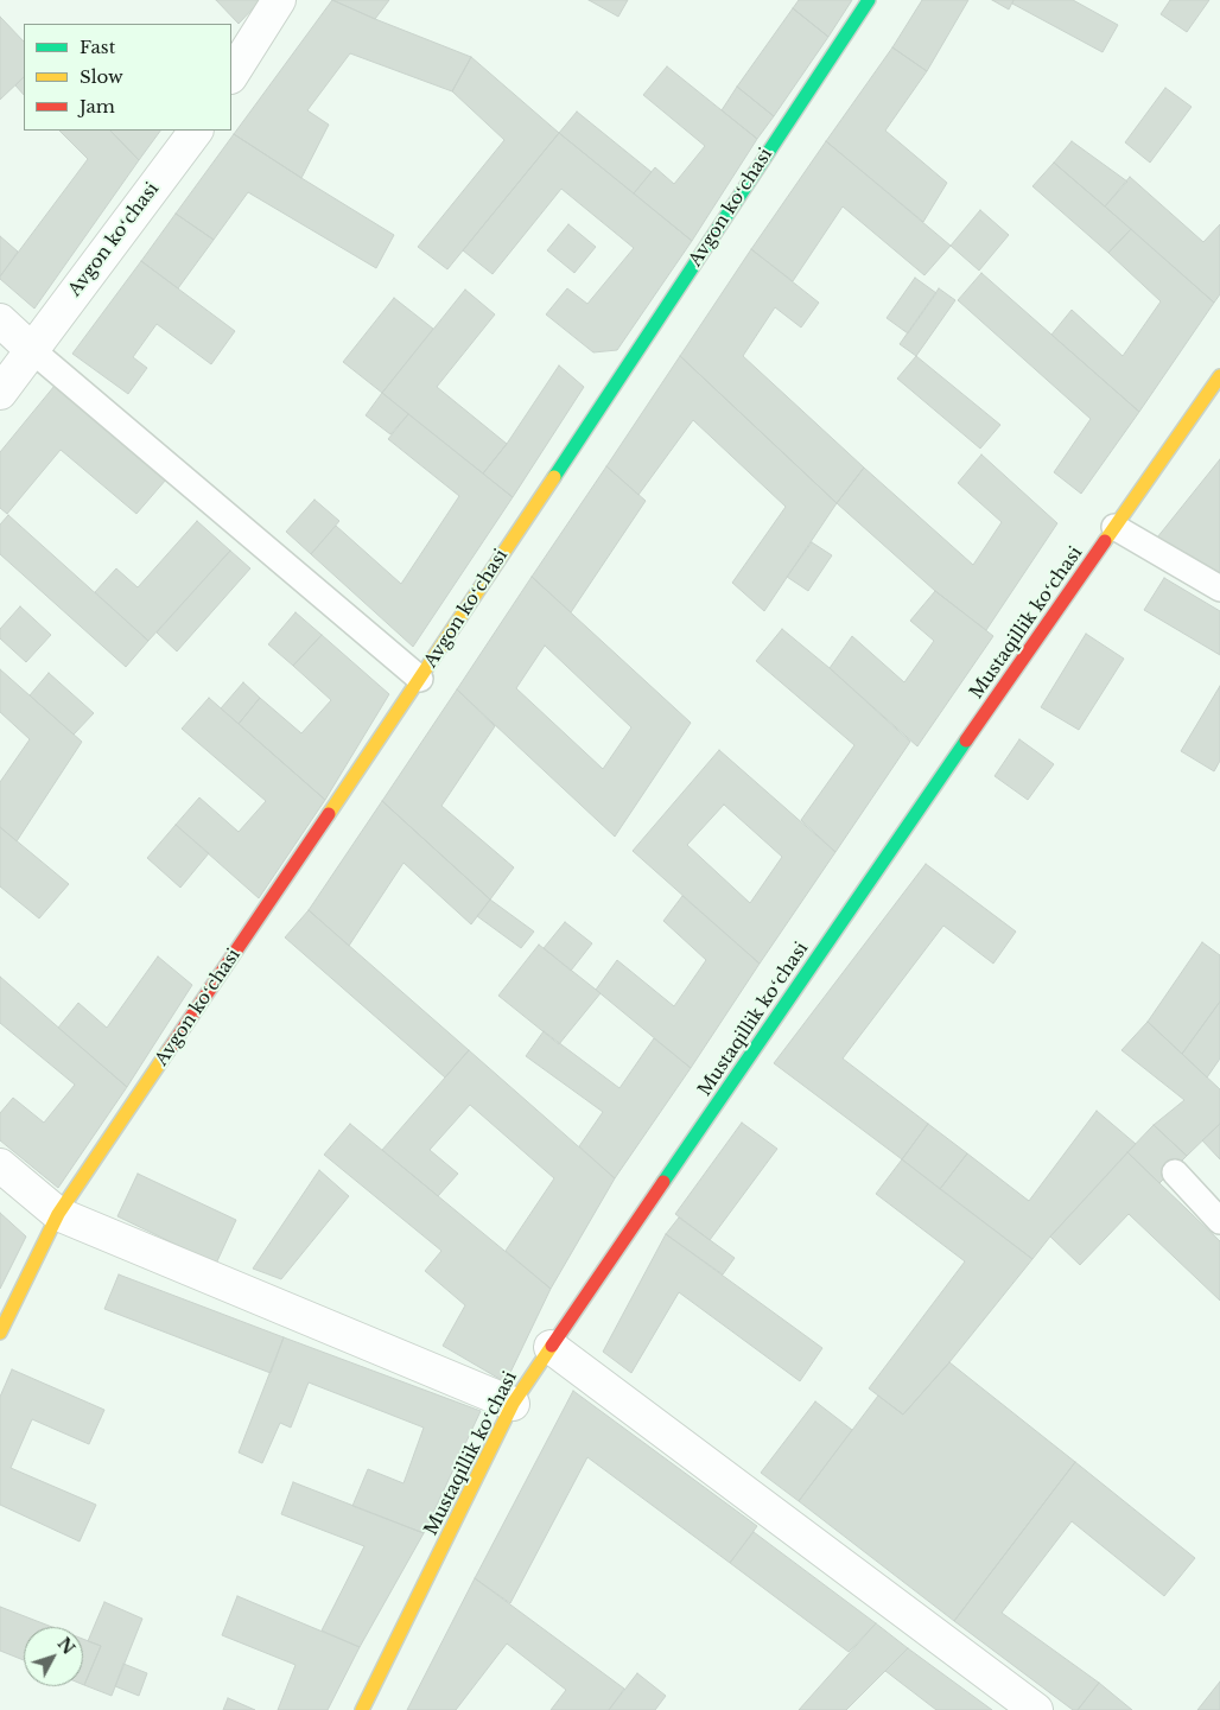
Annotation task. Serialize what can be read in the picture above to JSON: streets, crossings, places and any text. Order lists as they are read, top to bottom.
{
  "streets": {
    "street": ["Avgon koʻchasi", "Mustaqillik koʻchasi"]
  },
  "legend": ["Fast", "Slow", "Jam"],
  "north": "top right"
}
